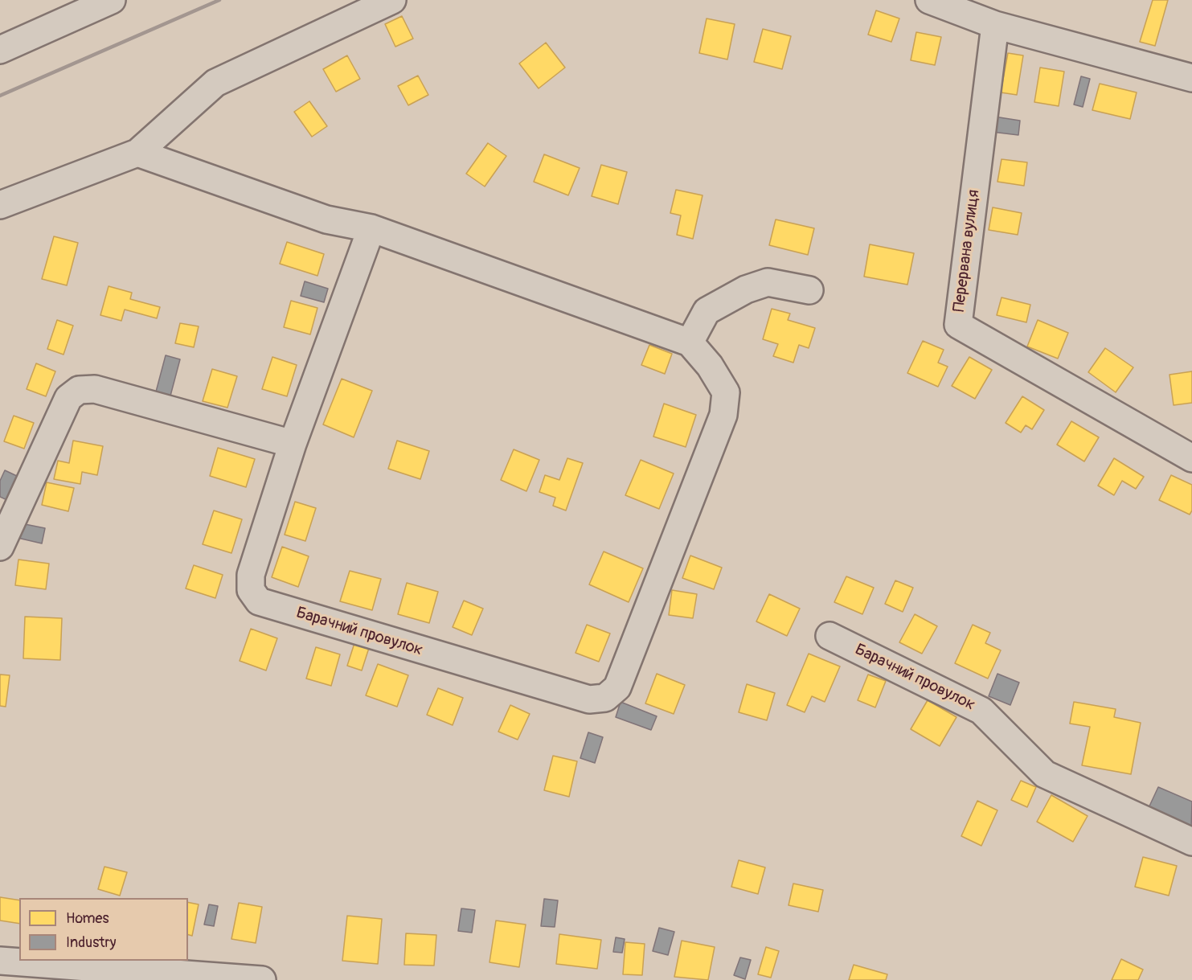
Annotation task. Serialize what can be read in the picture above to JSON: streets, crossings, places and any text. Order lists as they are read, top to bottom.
{
  "streets": {
    "street": ["Перервана вулиця", "Барачний провулок"]
  },
  "legend": ["Homes", "Industry"]
}
